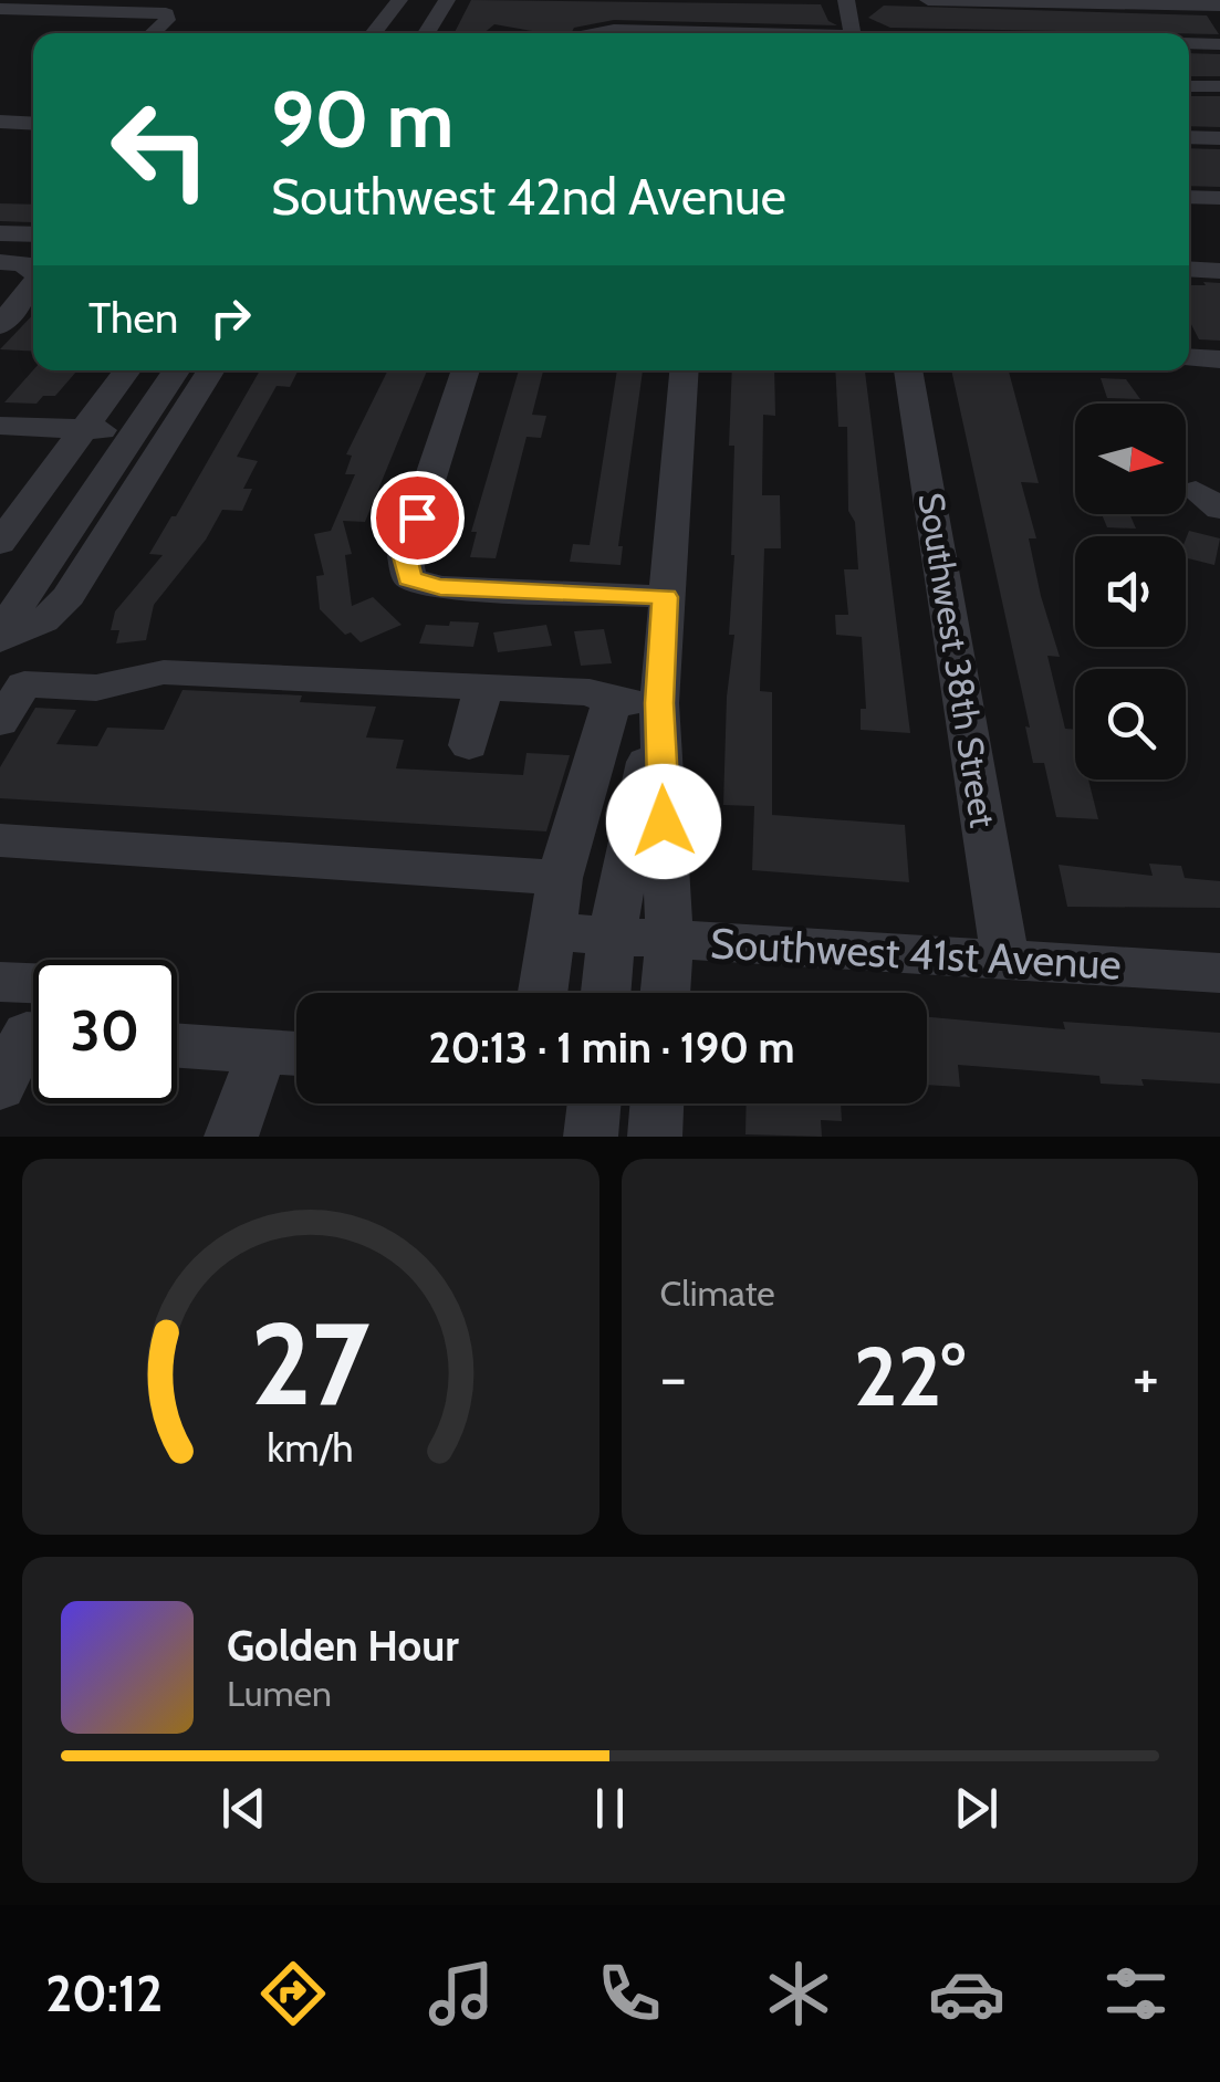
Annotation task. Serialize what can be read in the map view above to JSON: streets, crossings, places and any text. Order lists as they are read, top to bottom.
{
  "streets": {
    "street": ["Southwest 38th Street", "Southwest 41st Avenue"]
  },
  "crossings": [
    ["Southwest 38th Street", "Southwest 41st Avenue"]
  ],
  "north": "right",
  "page": {
    "turn": ["90 m", "Southwest 42nd Avenue"],
    "then": "Then",
    "limit": "30",
    "trip": "20:13 · 1 min · 190 m",
    "tile": "Climate",
    "heat": ["−", "22°", "+"],
    "song": ["Golden Hour", "Lumen"],
    "tabs": "20:12",
    "gauge": ["27", "km/h"]
  }
}
